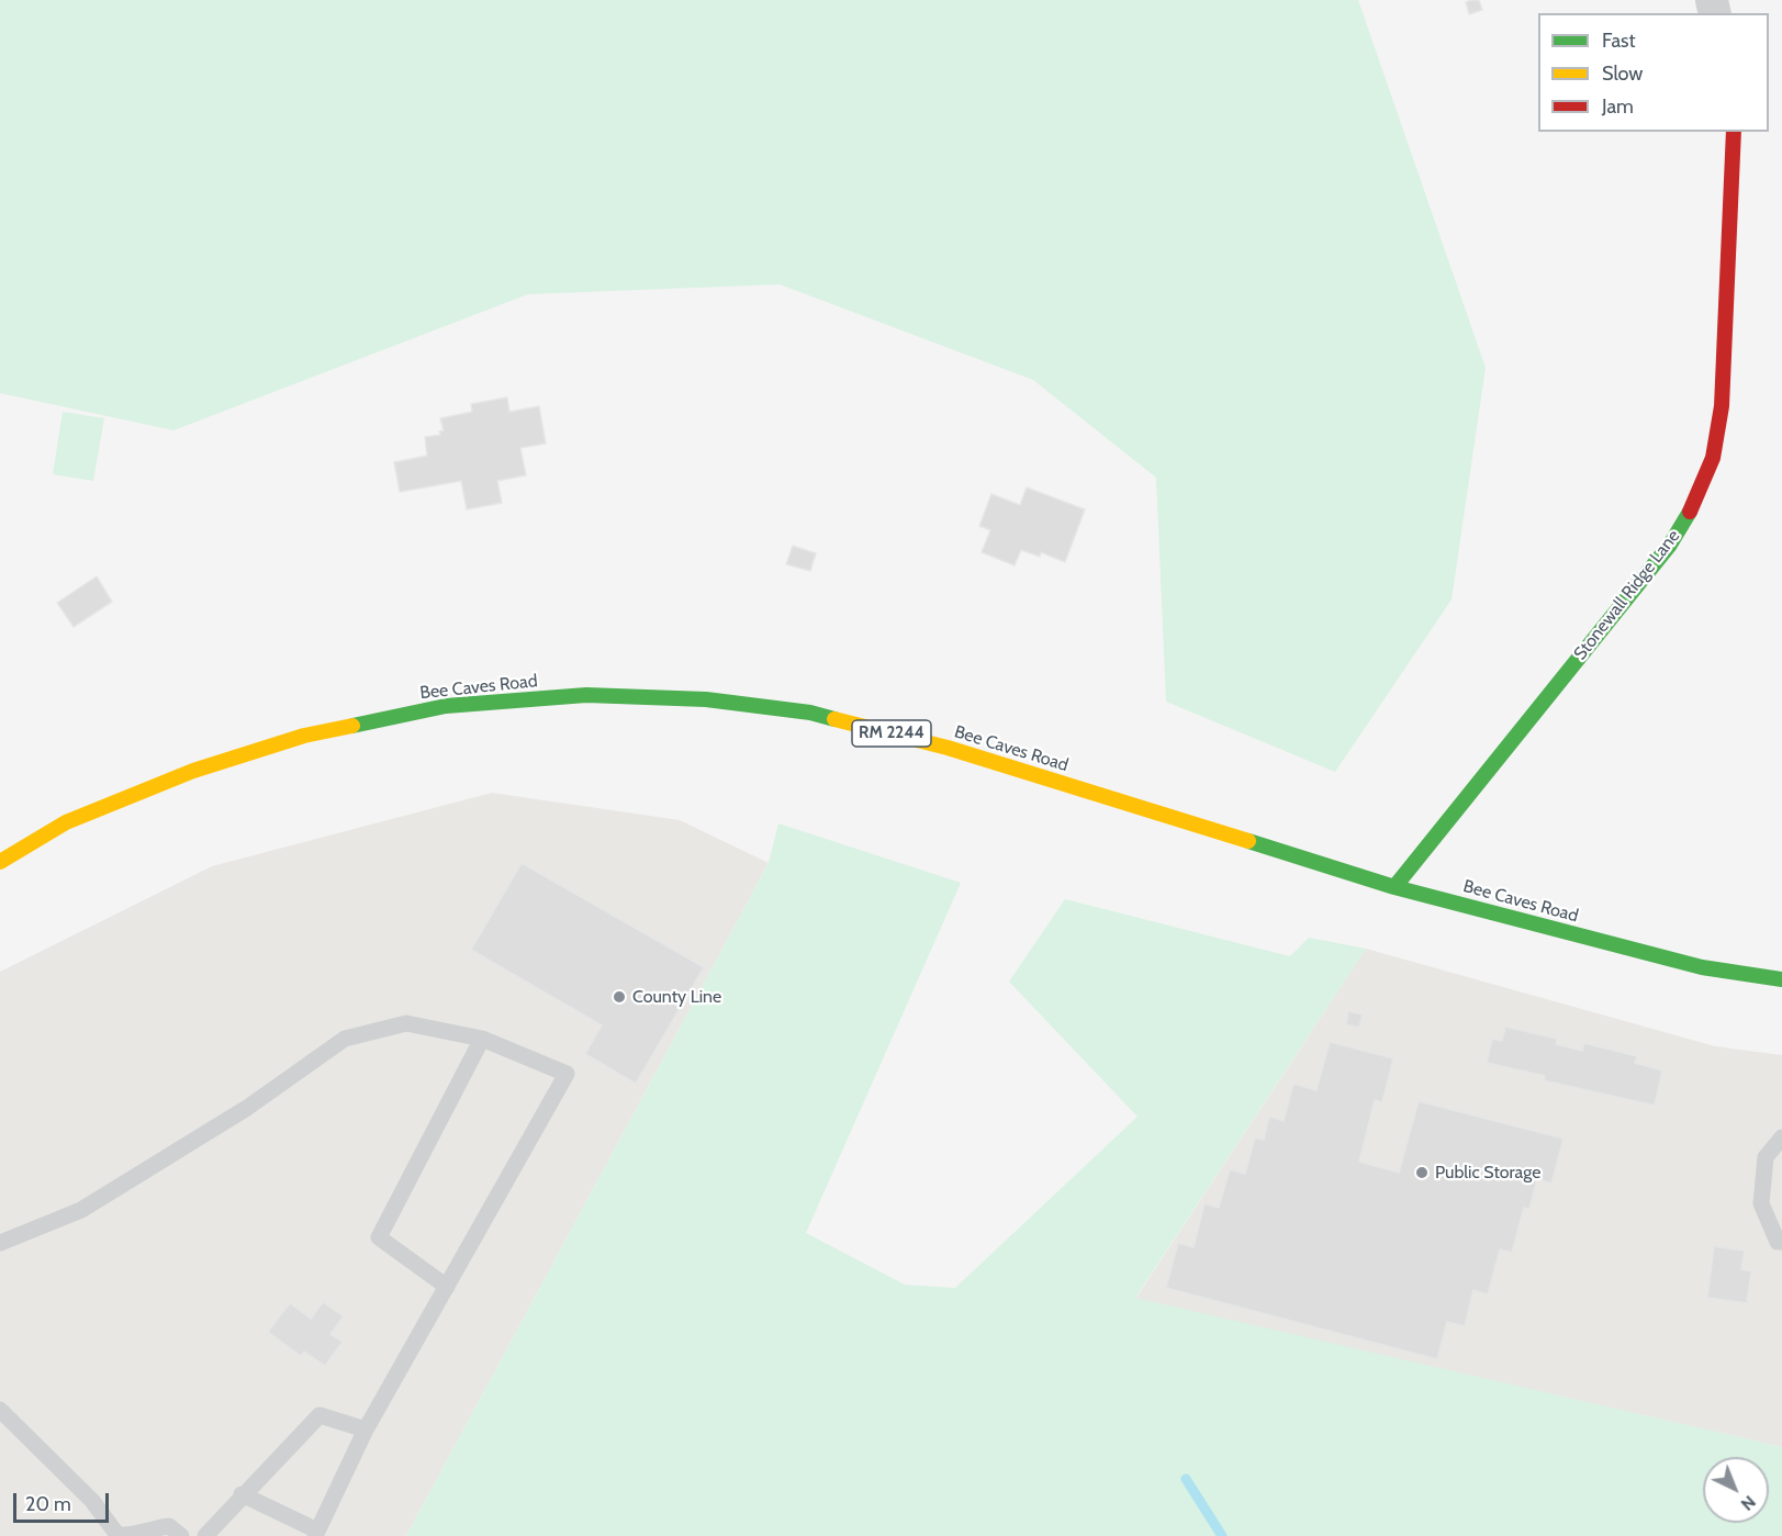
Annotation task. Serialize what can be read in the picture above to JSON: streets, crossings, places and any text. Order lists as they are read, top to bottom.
{
  "streets": {
    "main road": ["Stonewall Ridge Lane", "Bee Caves Road", "RM 2244"]
  },
  "crossings": [
    ["Stonewall Ridge Lane", "Bee Caves Road"]
  ],
  "places": ["County Line", "Public Storage"],
  "legend": ["Fast", "Slow", "Jam"],
  "scale_bar": "20 m",
  "north": "bottom right"
}
